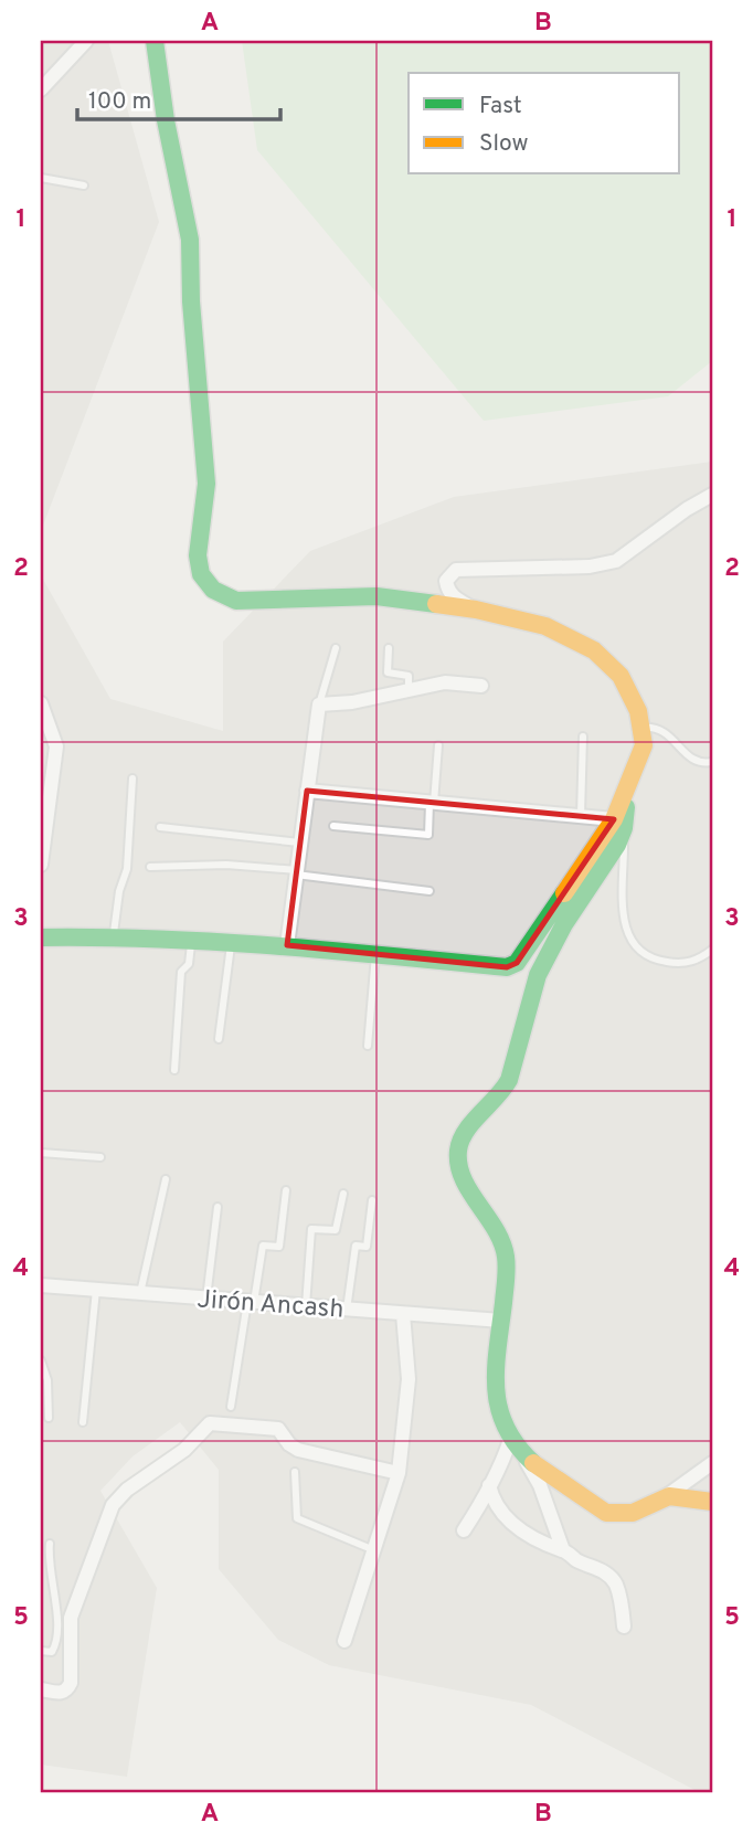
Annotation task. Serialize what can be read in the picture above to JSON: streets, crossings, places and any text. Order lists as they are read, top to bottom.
{
  "streets": {
    "street": ["Jirón Ancash"]
  },
  "legend": ["Fast", "Slow"],
  "scale_bar": "100 m",
  "grid": {
    "columns": ["A", "B"],
    "rows": [
      "1",
      "2",
      "3",
      "4",
      "5"
    ]
  }
}
